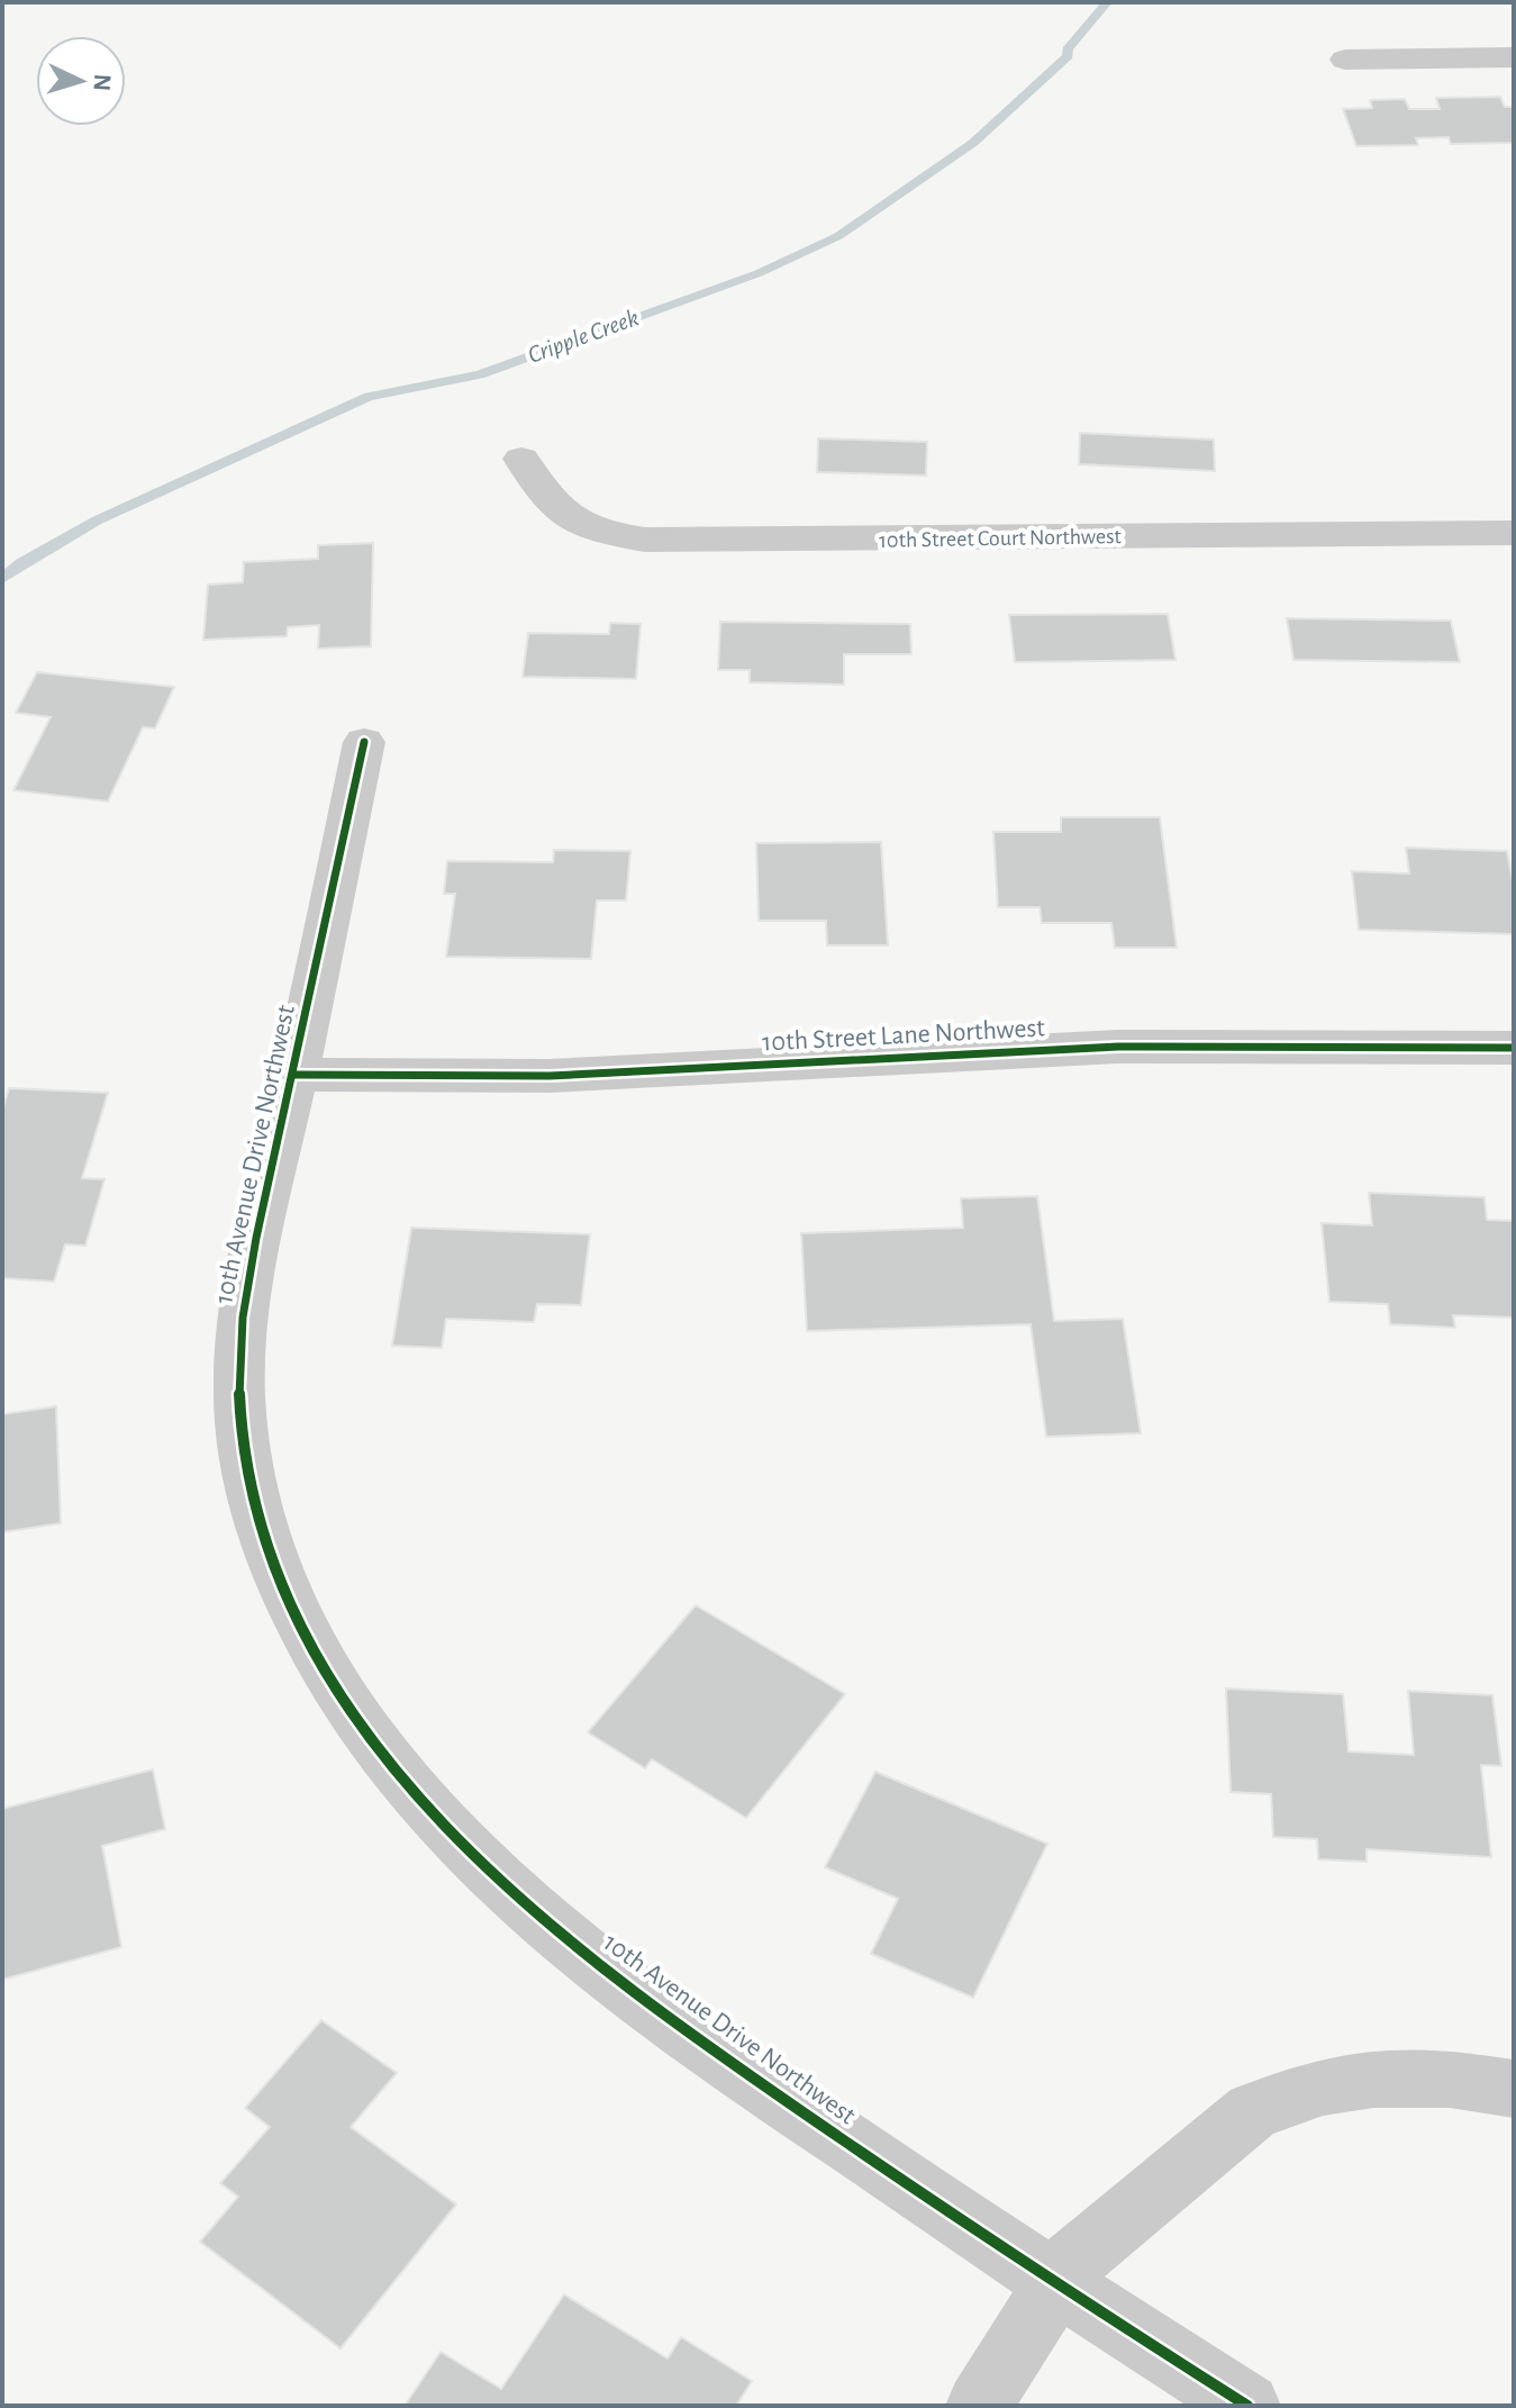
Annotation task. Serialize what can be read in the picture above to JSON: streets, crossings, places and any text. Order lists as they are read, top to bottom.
{
  "streets": {
    "street": ["10th Street Court Northwest", "10th Street Lane Northwest", "10th Avenue Drive Northwest"]
  },
  "crossings": [
    ["10th Street Lane Northwest", "10th Avenue Drive Northwest"]
  ],
  "water": ["Cripple Creek"],
  "north": "right"
}
